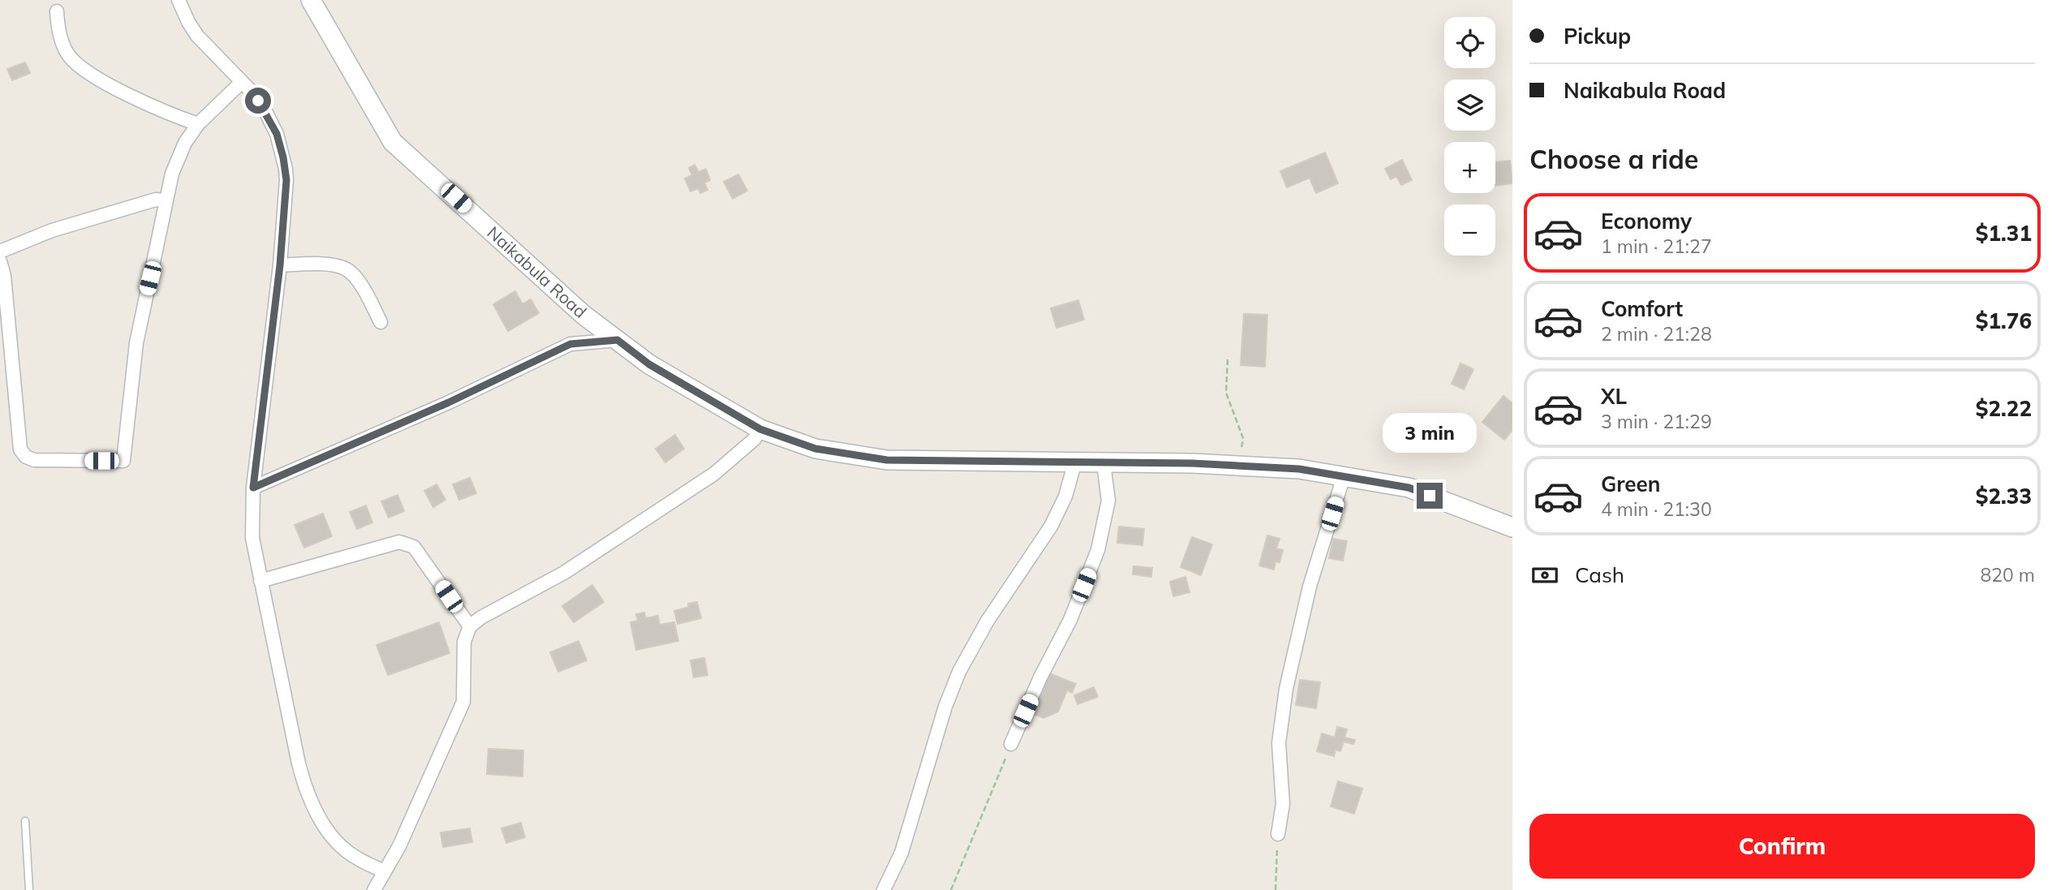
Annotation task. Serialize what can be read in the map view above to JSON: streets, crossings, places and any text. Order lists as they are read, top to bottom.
{
  "streets": {
    "street": ["Naikabula Road"]
  },
  "page": {
    "banner": ["Pickup", "Naikabula Road"],
    "map_buttons": ["+", "−"],
    "heading": "Choose a ride",
    "list": [
      {
        "name": "Economy",
        "note": "1 min · 21:27",
        "value": "$1.31"
      },
      {
        "name": "Comfort",
        "note": "2 min · 21:28",
        "value": "$1.76"
      },
      {
        "name": "XL",
        "note": "3 min · 21:29",
        "value": "$2.22"
      },
      {
        "name": "Green",
        "note": "4 min · 21:30",
        "value": "$2.33"
      }
    ],
    "bubble": "3 min",
    "pay": ["Cash", "820 m"],
    "buttons": "Confirm"
  }
}
